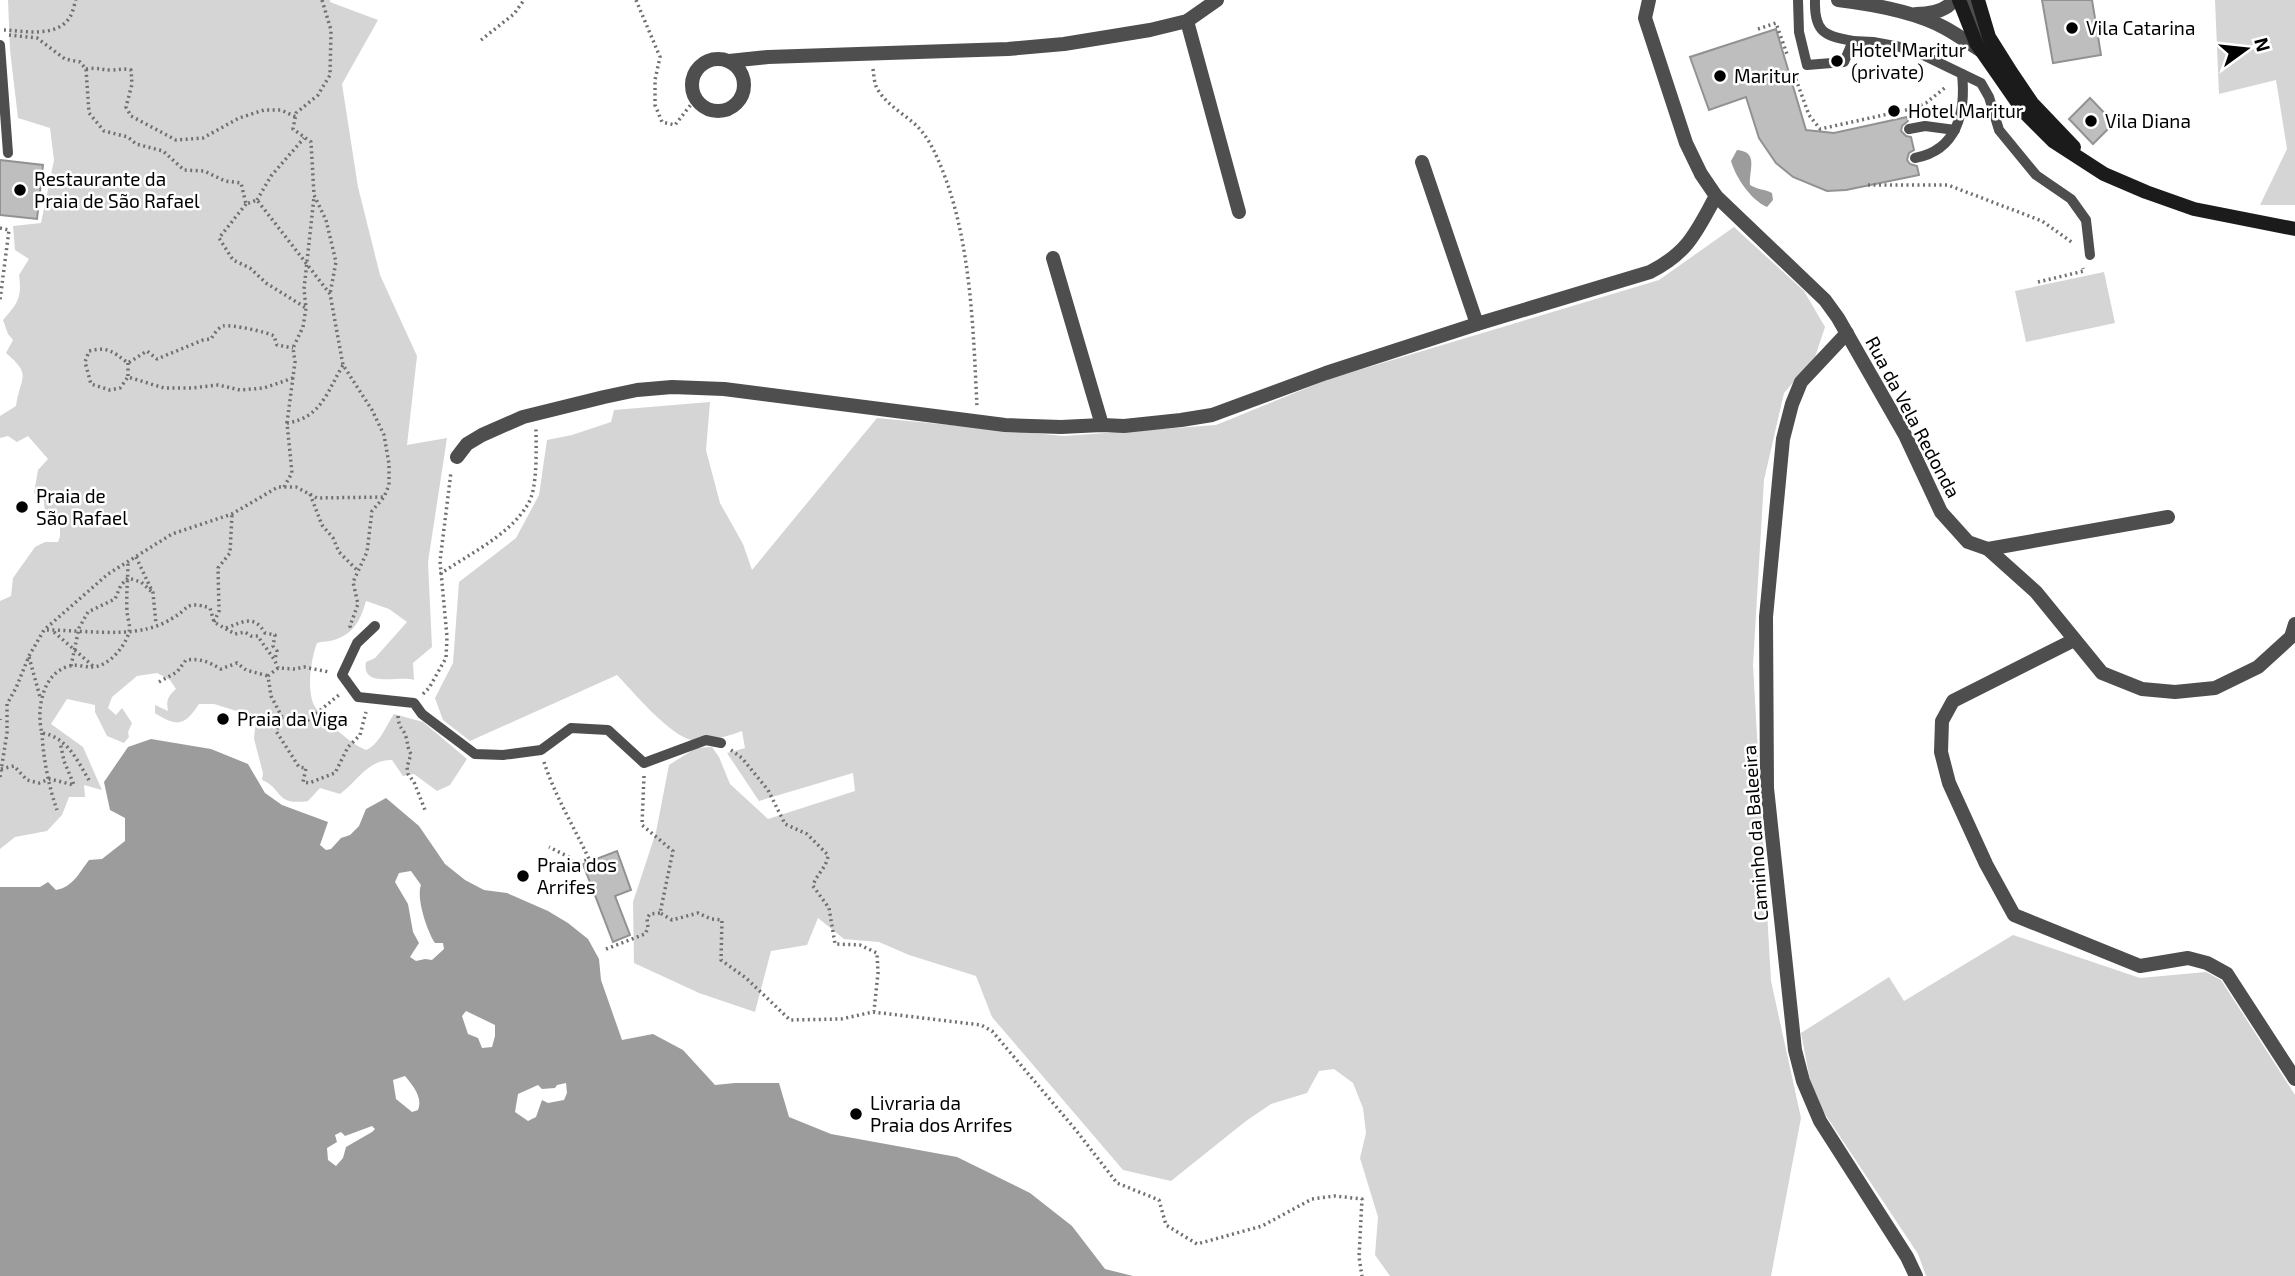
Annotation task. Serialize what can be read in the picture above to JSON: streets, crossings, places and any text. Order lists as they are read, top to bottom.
{
  "streets": {
    "street": ["Rua da Vela Redonda", "Caminho da Baleeira"]
  },
  "crossings": [
    ["Rua da Vela Redonda", "Caminho da Baleeira"]
  ],
  "places": [
    "Vila Catarina",
    "Hotel Maritur (private)",
    "Maritur",
    "Hotel Maritur",
    "Vila Diana",
    "Restaurante da Praia de São Rafael",
    "Praia de São Rafael",
    "Praia da Viga",
    "Praia dos Arrifes",
    "Livraria da Praia dos Arrifes"
  ],
  "north": "right"
}
